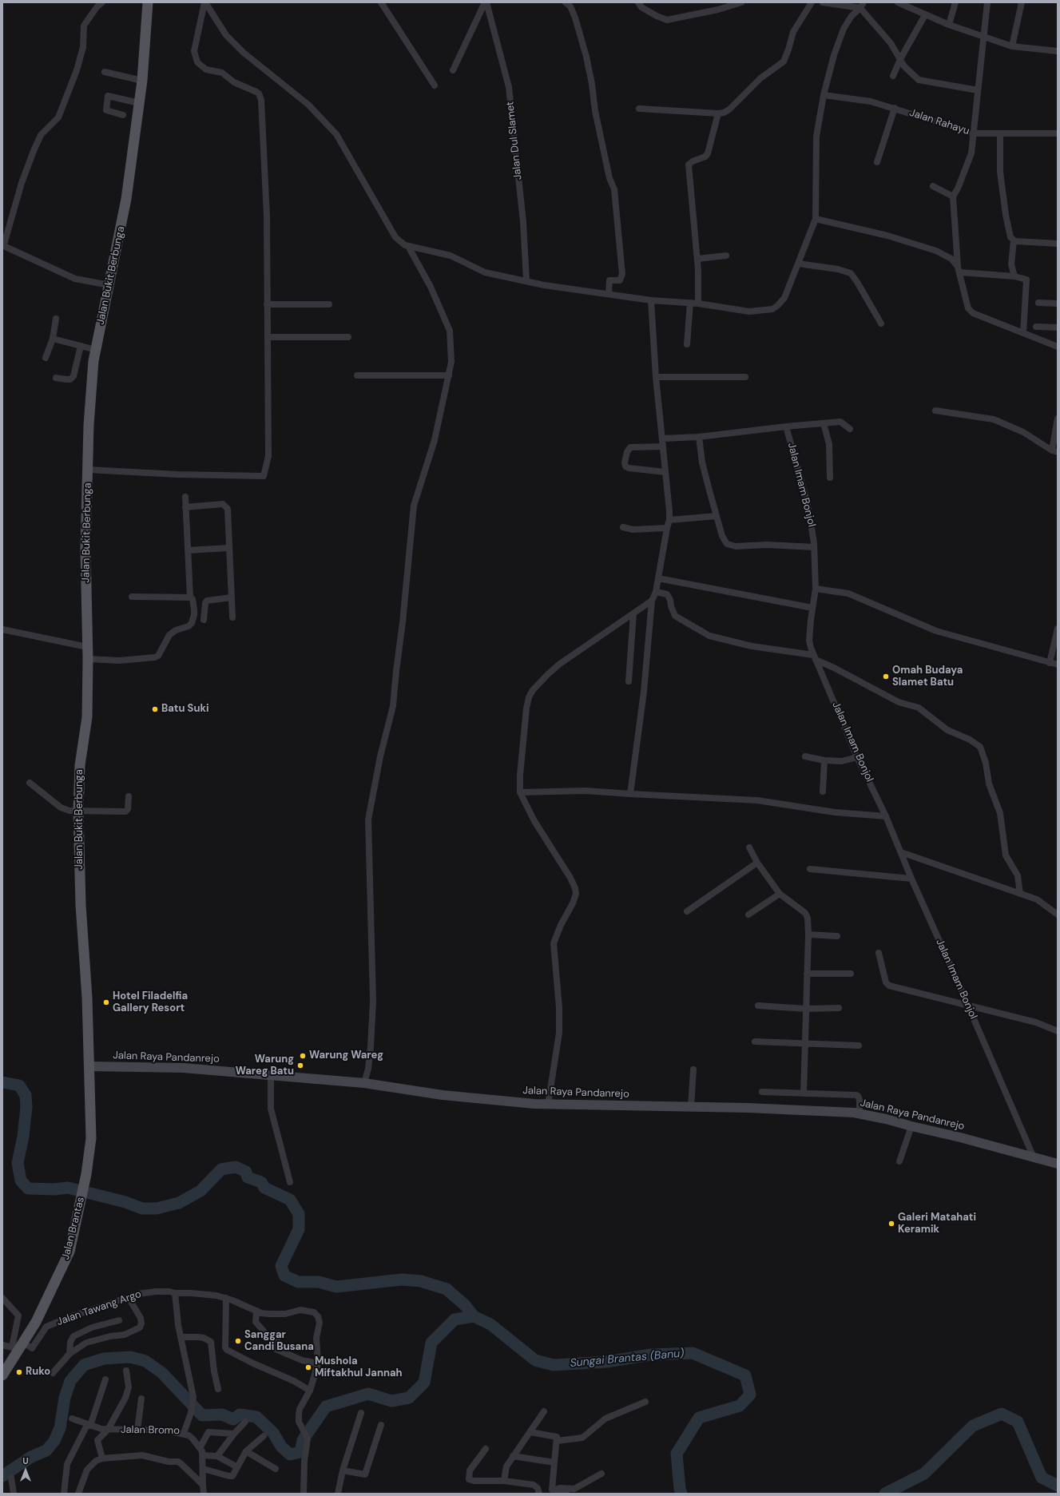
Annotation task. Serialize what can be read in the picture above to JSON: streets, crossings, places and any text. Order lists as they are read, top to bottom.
{
  "streets": {
    "main road": ["Jalan Bukit Berbunga", "Jalan Raya Pandanrejo", "Jalan Brantas"],
    "street": [
      "Jalan Rahayu",
      "Jalan Dul Slamet",
      "Jalan Imam Bonjol",
      "Jalan Tawang Argo",
      "Jalan Bromo"
    ]
  },
  "crossings": [
    ["Jalan Bukit Berbunga", "Jalan Raya Pandanrejo"],
    ["Jalan Bukit Berbunga", "Jalan Brantas"],
    ["Jalan Imam Bonjol", "Jalan Raya Pandanrejo"],
    ["Jalan Raya Pandanrejo", "Jalan Brantas"],
    ["Jalan Brantas", "Jalan Tawang Argo"],
    ["Jalan Tawang Argo", "Jalan Bromo"]
  ],
  "water": ["Sungai Brantas (Banu)"],
  "places": [
    "Omah Budaya Slamet Batu",
    "Batu Suki",
    "Hotel Filadelfia Gallery Resort",
    "Warung Wareg",
    "Warung Wareg Batu",
    "Galeri Matahati Keramik",
    "Sanggar Candi Busana",
    "Mushola Miftakhul Jannah",
    "Ruko"
  ],
  "north": "top"
}
